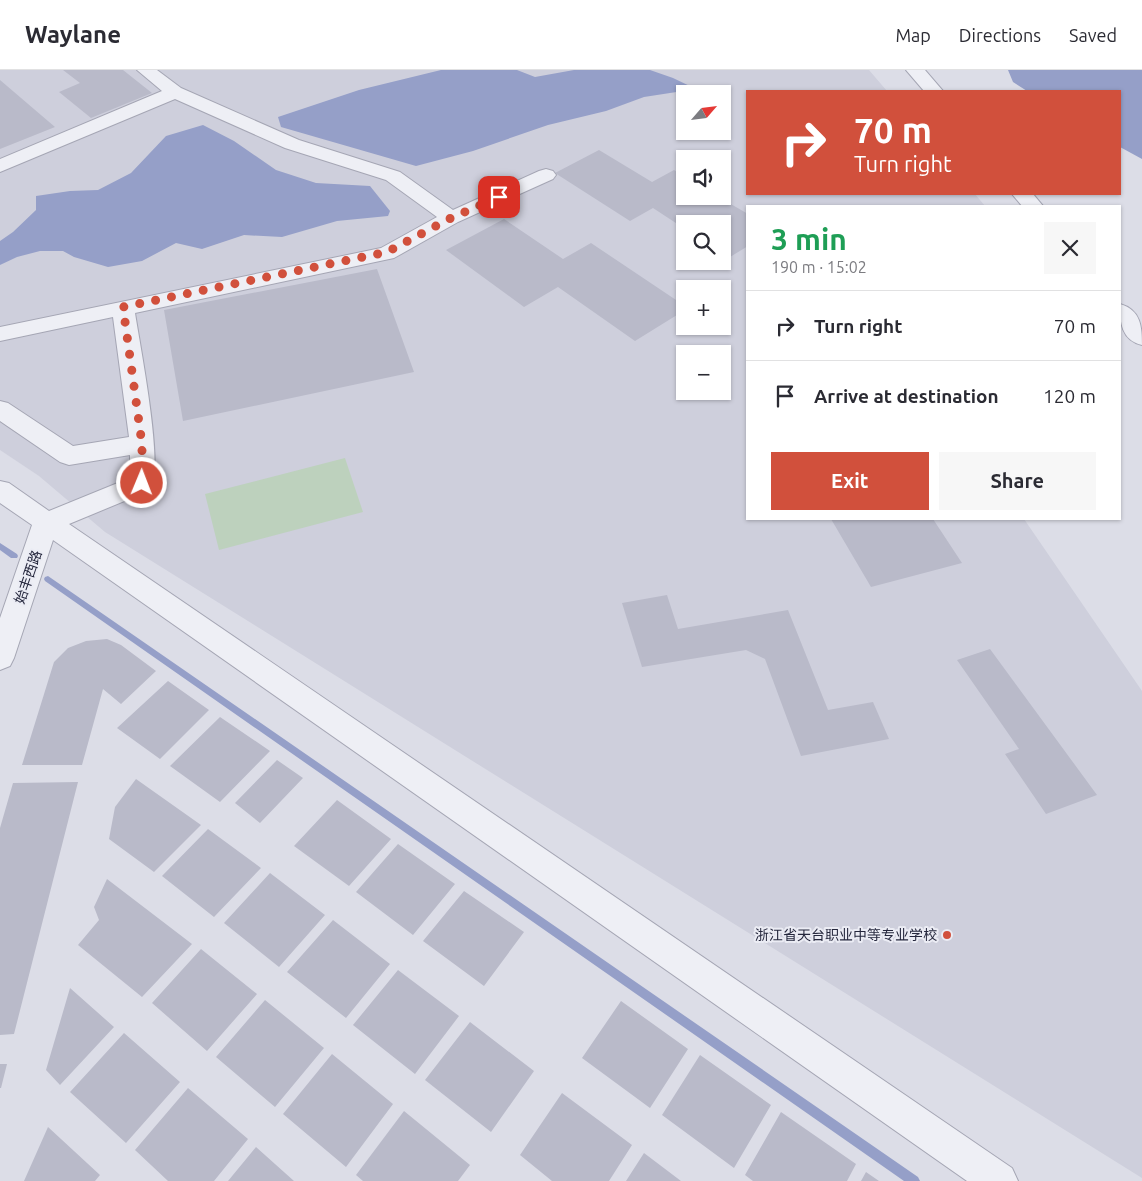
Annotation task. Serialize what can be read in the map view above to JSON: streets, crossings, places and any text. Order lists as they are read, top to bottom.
{
  "streets": {
    "street": ["始丰西路"]
  },
  "places": ["浙江省天台职业中等专业学校"],
  "north": "top right",
  "page": {
    "header": "Waylane",
    "nav": ["Map", "Directions", "Saved"],
    "map_buttons": ["+", "−"],
    "turn": ["70 m", "Turn right"],
    "heading": ["3 min", "190 m · 15:02"],
    "list": [
      {
        "name": "Turn right",
        "value": "70 m"
      },
      {
        "name": "Arrive at destination",
        "value": "120 m"
      }
    ],
    "buttons": ["Exit", "Share"]
  }
}
